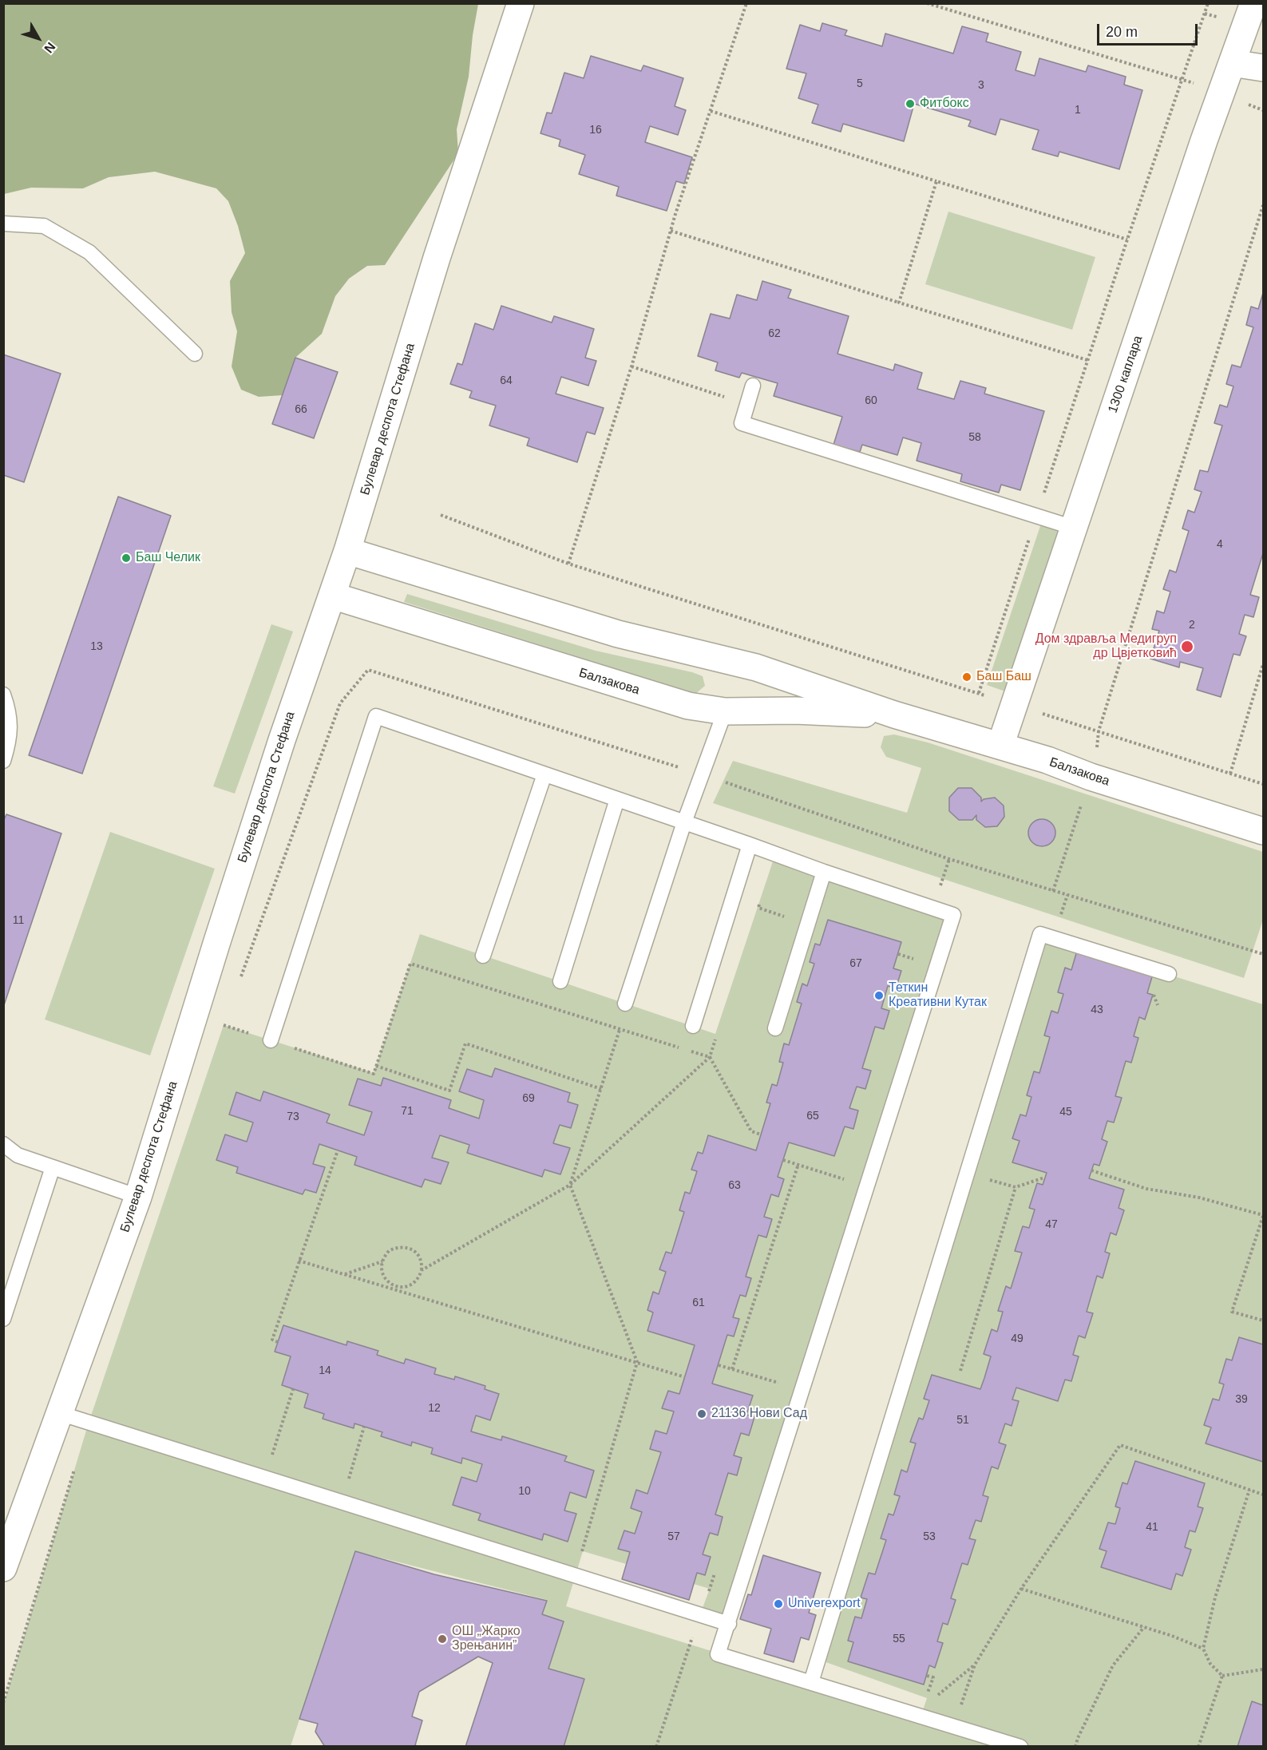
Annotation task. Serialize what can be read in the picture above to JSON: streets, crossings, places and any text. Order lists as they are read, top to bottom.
{
  "streets": {
    "street": ["1300 каплара", "Булевар деспота Стефана", "Балзакова"]
  },
  "crossings": [
    ["1300 каплара", "Балзакова"],
    ["Булевар деспота Стефана", "Балзакова"]
  ],
  "places": [
    "Фитбокс",
    "Баш Челик",
    "Дом здравља Медигруп др Цвјетковић",
    "Баш Баш",
    "Теткин Креативни Кутак",
    "21136 Нови Сад",
    "Univerexport",
    "ОШ „Жарко Зрењанин”"
  ],
  "house_numbers": [
    "5",
    "3",
    "1",
    "16",
    "62",
    "64",
    "60",
    "66",
    "58",
    "4",
    "2",
    "13",
    "11",
    "67",
    "43",
    "69",
    "71",
    "45",
    "65",
    "73",
    "63",
    "47",
    "61",
    "49",
    "14",
    "39",
    "12",
    "51",
    "10",
    "41",
    "57",
    "53",
    "55"
  ],
  "scale_bar": "20 m",
  "north": "bottom right"
}
